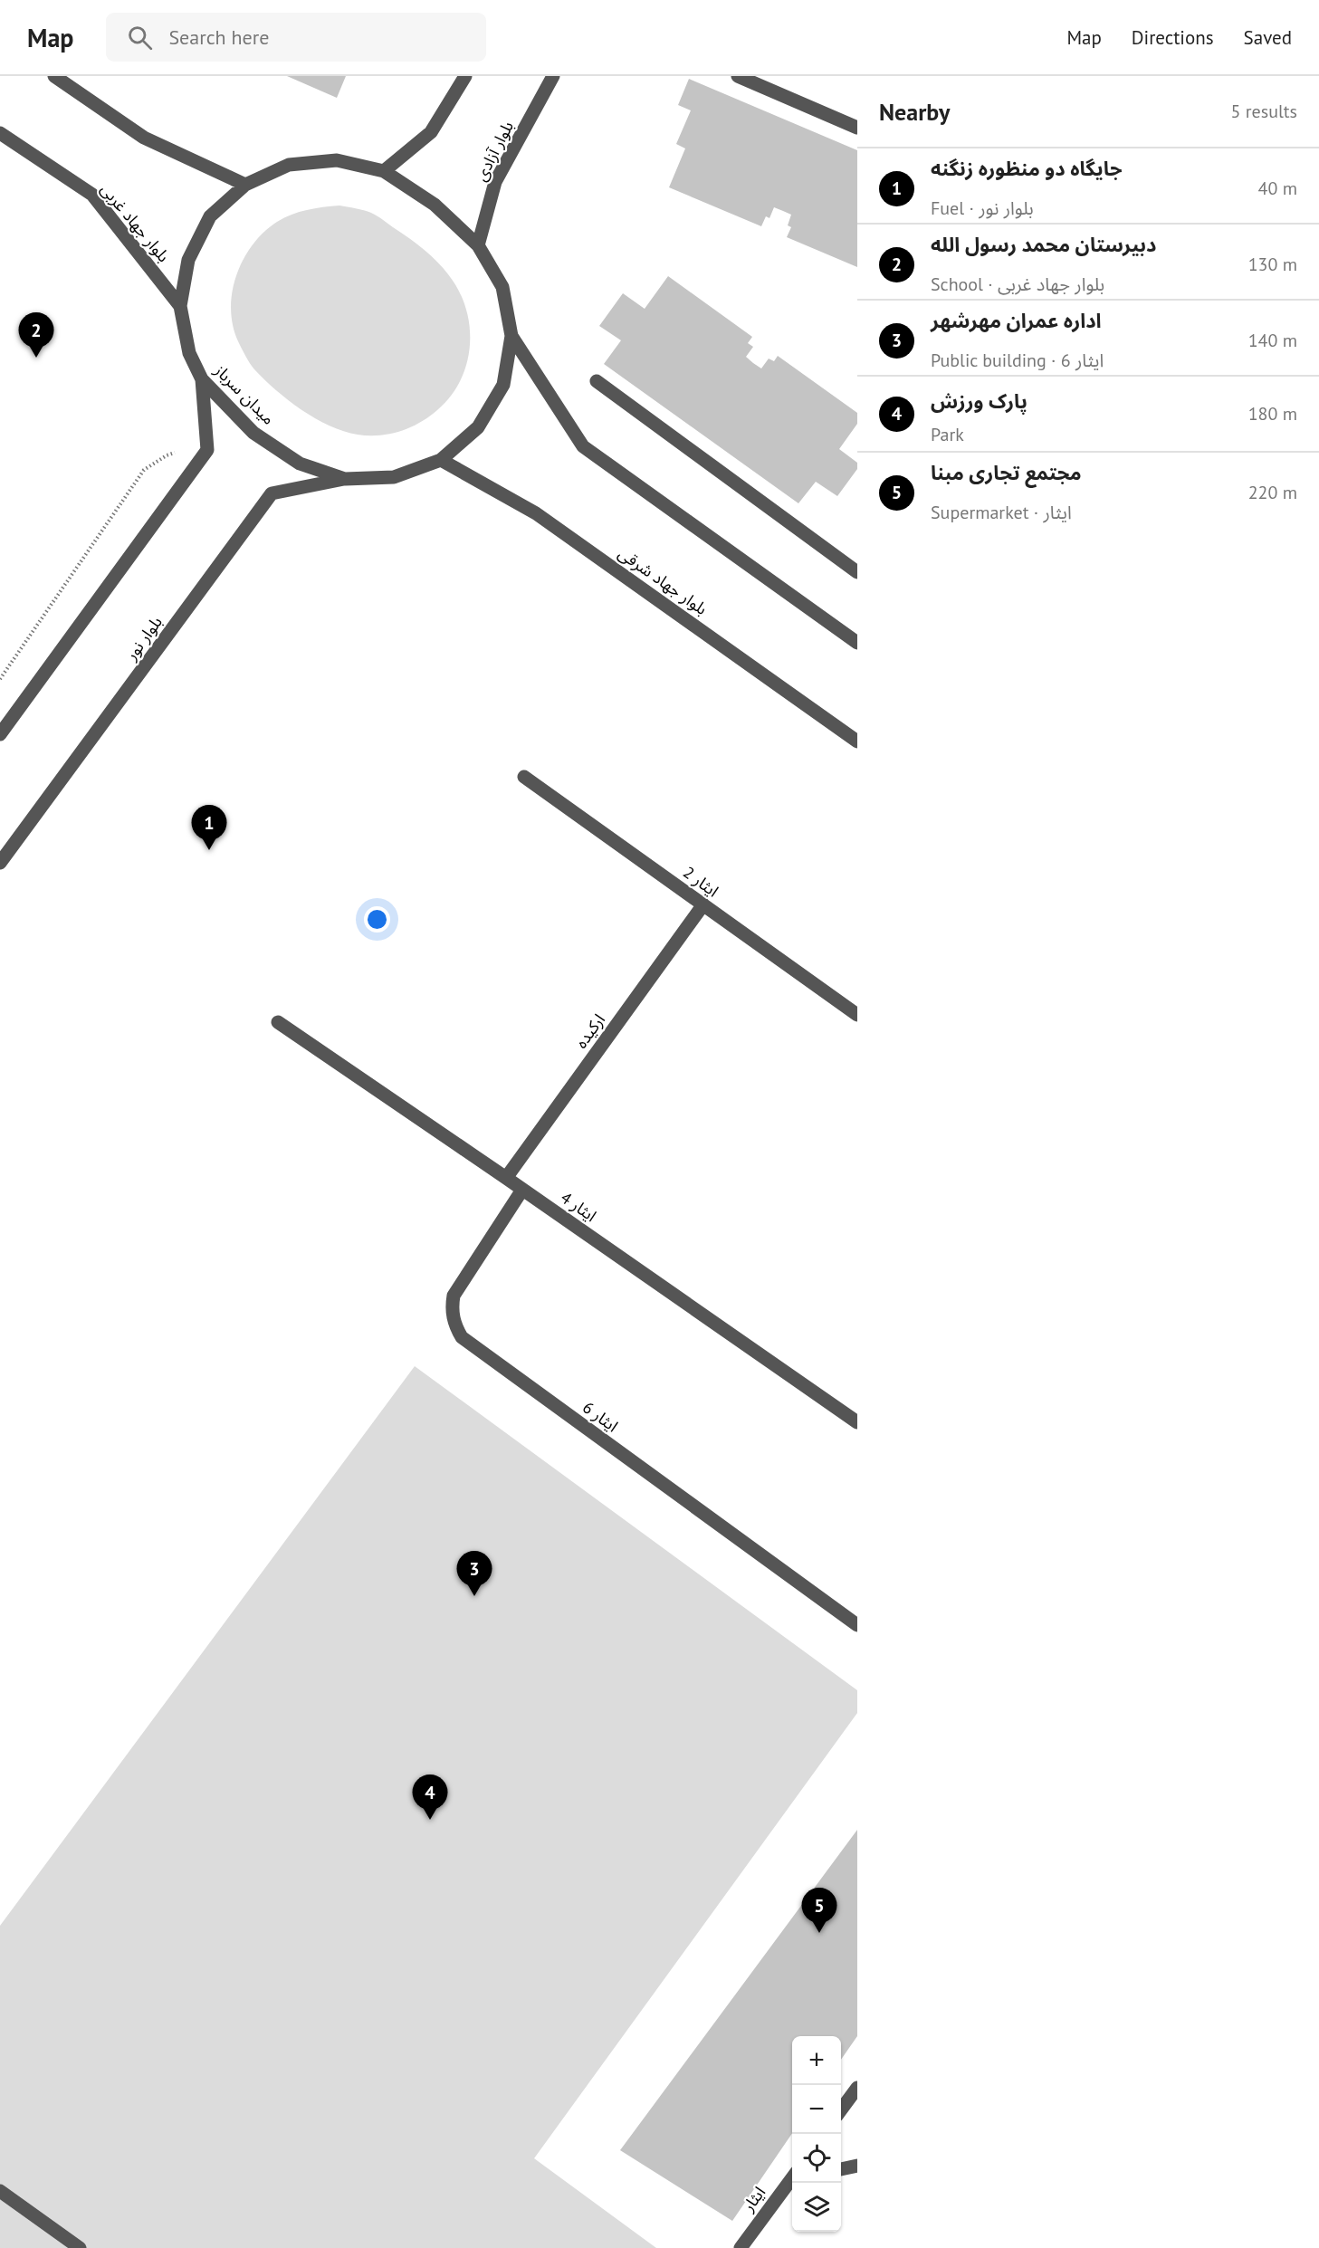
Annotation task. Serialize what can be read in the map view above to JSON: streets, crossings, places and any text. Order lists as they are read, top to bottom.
{
  "streets": {
    "street": [
      "بلوار آزادی",
      "بلوار جهاد غربی",
      "میدان سرباز",
      "بلوار جهاد شرقی",
      "بلوار نور",
      "ایثار 2",
      "ارکیده",
      "ایثار 4",
      "ایثار 6",
      "ایثار"
    ]
  },
  "crossings": [
    ["بلوار آزادی", "میدان سرباز"],
    ["بلوار جهاد غربی", "میدان سرباز"],
    ["میدان سرباز", "بلوار جهاد شرقی"],
    ["میدان سرباز", "بلوار نور"],
    ["ایثار 2", "ارکیده"],
    ["ارکیده", "ایثار 4"],
    ["ایثار 4", "ایثار 6"]
  ],
  "page": {
    "header": "Map",
    "search": "Search here",
    "nav": ["Map", "Directions", "Saved"],
    "heading": ["Nearby", "5 results"],
    "list": [
      {
        "mark": "1",
        "name": "جایگاه دو منظوره زنگنه",
        "note": "Fuel · بلوار نور",
        "value": "40 m"
      },
      {
        "mark": "2",
        "name": "دبیرستان محمد رسول الله",
        "note": "School · بلوار جهاد غربی",
        "value": "130 m"
      },
      {
        "mark": "3",
        "name": "اداره عمران مهرشهر",
        "note": "Public building · ایثار 6",
        "value": "140 m"
      },
      {
        "mark": "4",
        "name": "پارک ورزش",
        "note": "Park",
        "value": "180 m"
      },
      {
        "mark": "5",
        "name": "مجتمع تجاری مبنا",
        "note": "Supermarket · ایثار",
        "value": "220 m"
      }
    ],
    "pins": [
      "2",
      "1",
      "3",
      "4",
      "5"
    ],
    "map_buttons": ["+", "−"]
  }
}
